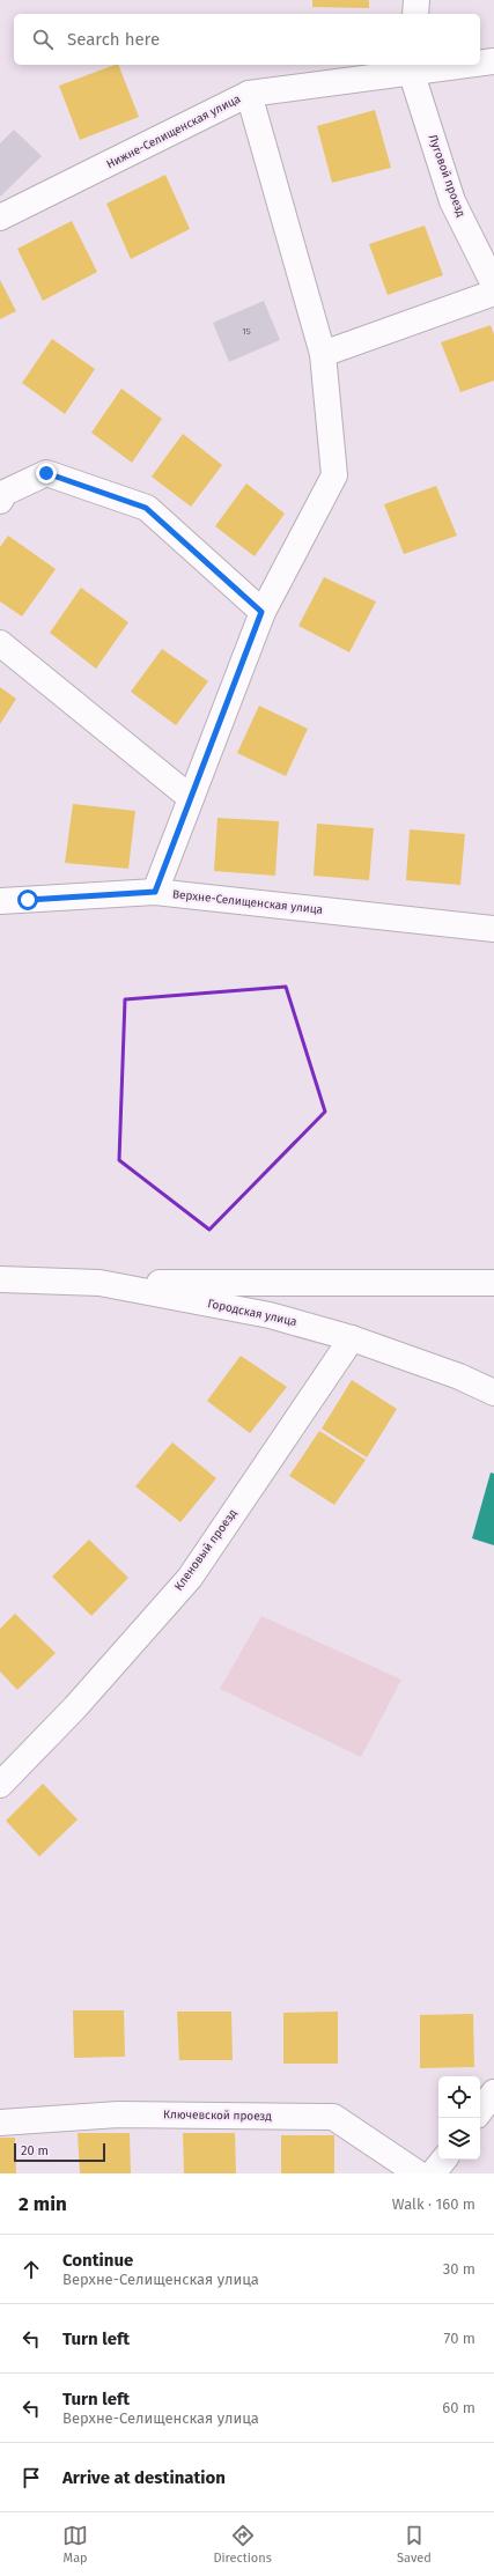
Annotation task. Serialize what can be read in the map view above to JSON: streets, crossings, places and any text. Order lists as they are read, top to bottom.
{
  "streets": {
    "street": [
      "Нижне-Селищенская улица",
      "Луговой проезд",
      "Верхне-Селищенская улица",
      "Городская улица",
      "Кленовый проезд",
      "Ключевской проезд"
    ]
  },
  "crossings": [
    ["Нижне-Селищенская улица", "Луговой проезд"],
    ["Городская улица", "Кленовый проезд"]
  ],
  "house_numbers": ["15"],
  "scale_bar": "20 m",
  "page": {
    "search": "Search here",
    "scale": "20 m",
    "heading": ["2 min", "Walk · 160 m"],
    "list": [
      ["Continue", "Верхне-Селищенская улица", "30 m"],
      ["Turn left", "70 m"],
      ["Turn left", "Верхне-Селищенская улица", "60 m"],
      "Arrive at destination"
    ],
    "nav": ["Map", "Directions", "Saved"]
  }
}
